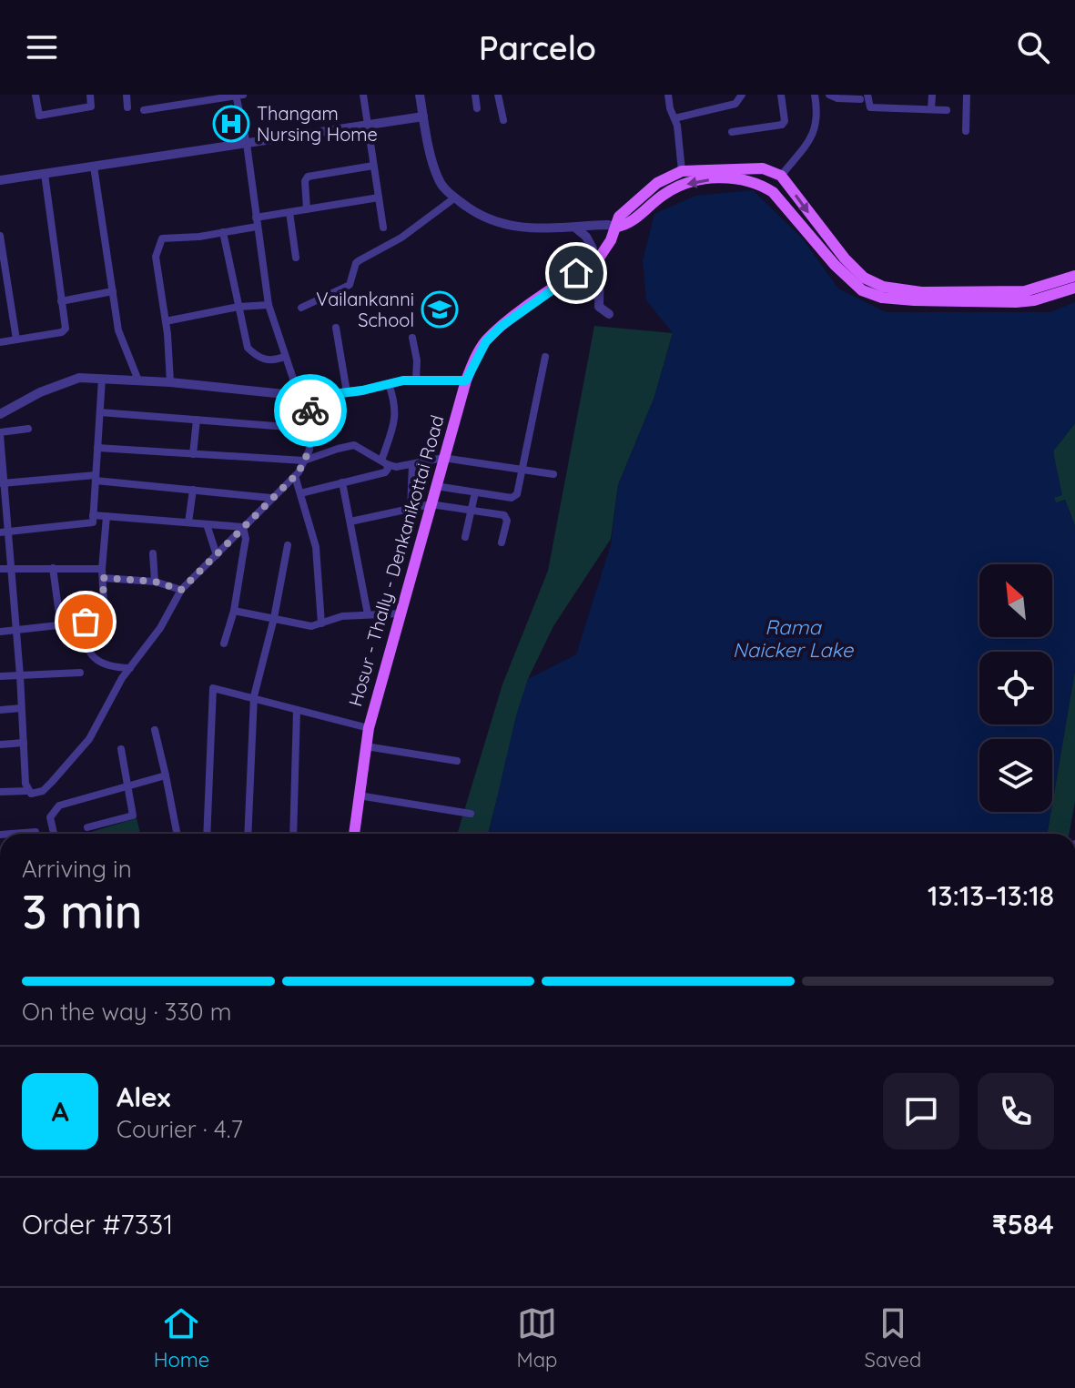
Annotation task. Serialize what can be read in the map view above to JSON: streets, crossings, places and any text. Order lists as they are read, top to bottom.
{
  "streets": {
    "main road": ["Hosur - Thally - Denkanikottai Road"]
  },
  "water": ["Rama Naicker Lake"],
  "places": {
    "hospital": ["Thangam Nursing Home"],
    "school or university": ["Vailankanni School"]
  },
  "north": "top left",
  "page": {
    "header": "Parcelo",
    "heading": ["3 min", "Arriving in", "13:13–13:18"],
    "panel": [
      "Alex",
      "Courier · 4.7",
      "Order #7331",
      "₹584"
    ],
    "bar": "On the way · 330 m",
    "round": "A",
    "tabs": ["Home", "Map", "Saved"]
  }
}
